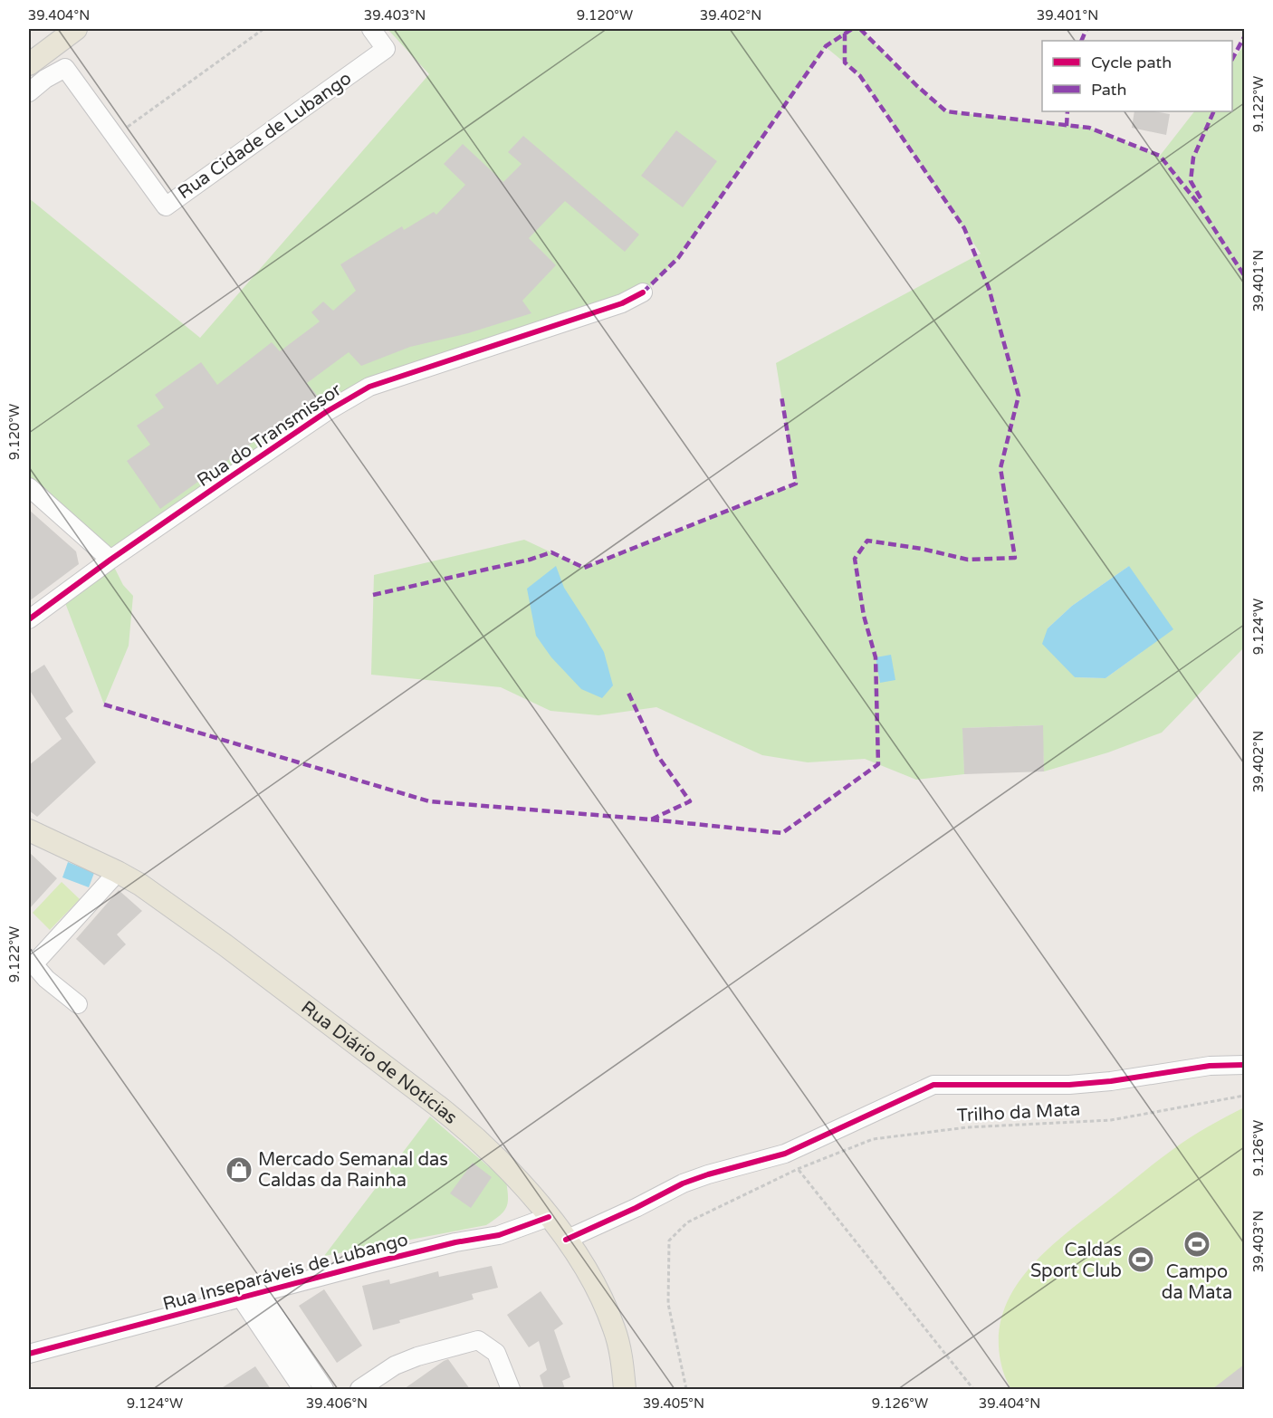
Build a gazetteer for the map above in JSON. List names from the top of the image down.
{
  "streets": {
    "main road": ["Rua Diário de Notícias"],
    "street": ["Rua Cidade de Lubango", "Rua do Transmissor", "Rua Inseparáveis de Lubango"],
    "path": ["Trilho da Mata"]
  },
  "crossings": [
    ["Rua Diário de Notícias", "Rua Inseparáveis de Lubango"]
  ],
  "places": {
    "shop": ["Mercado Semanal das Caldas da Rainha"],
    "sports": ["Campo da Mata", "Caldas Sport Club"]
  },
  "legend": ["Cycle path", "Path"],
  "coordinates": [
    "39.404°N",
    "39.403°N",
    "9.120°W",
    "39.402°N",
    "39.401°N",
    "9.122°W",
    "9.124°W",
    "9.126°W",
    "39.406°N",
    "39.405°N"
  ]
}
